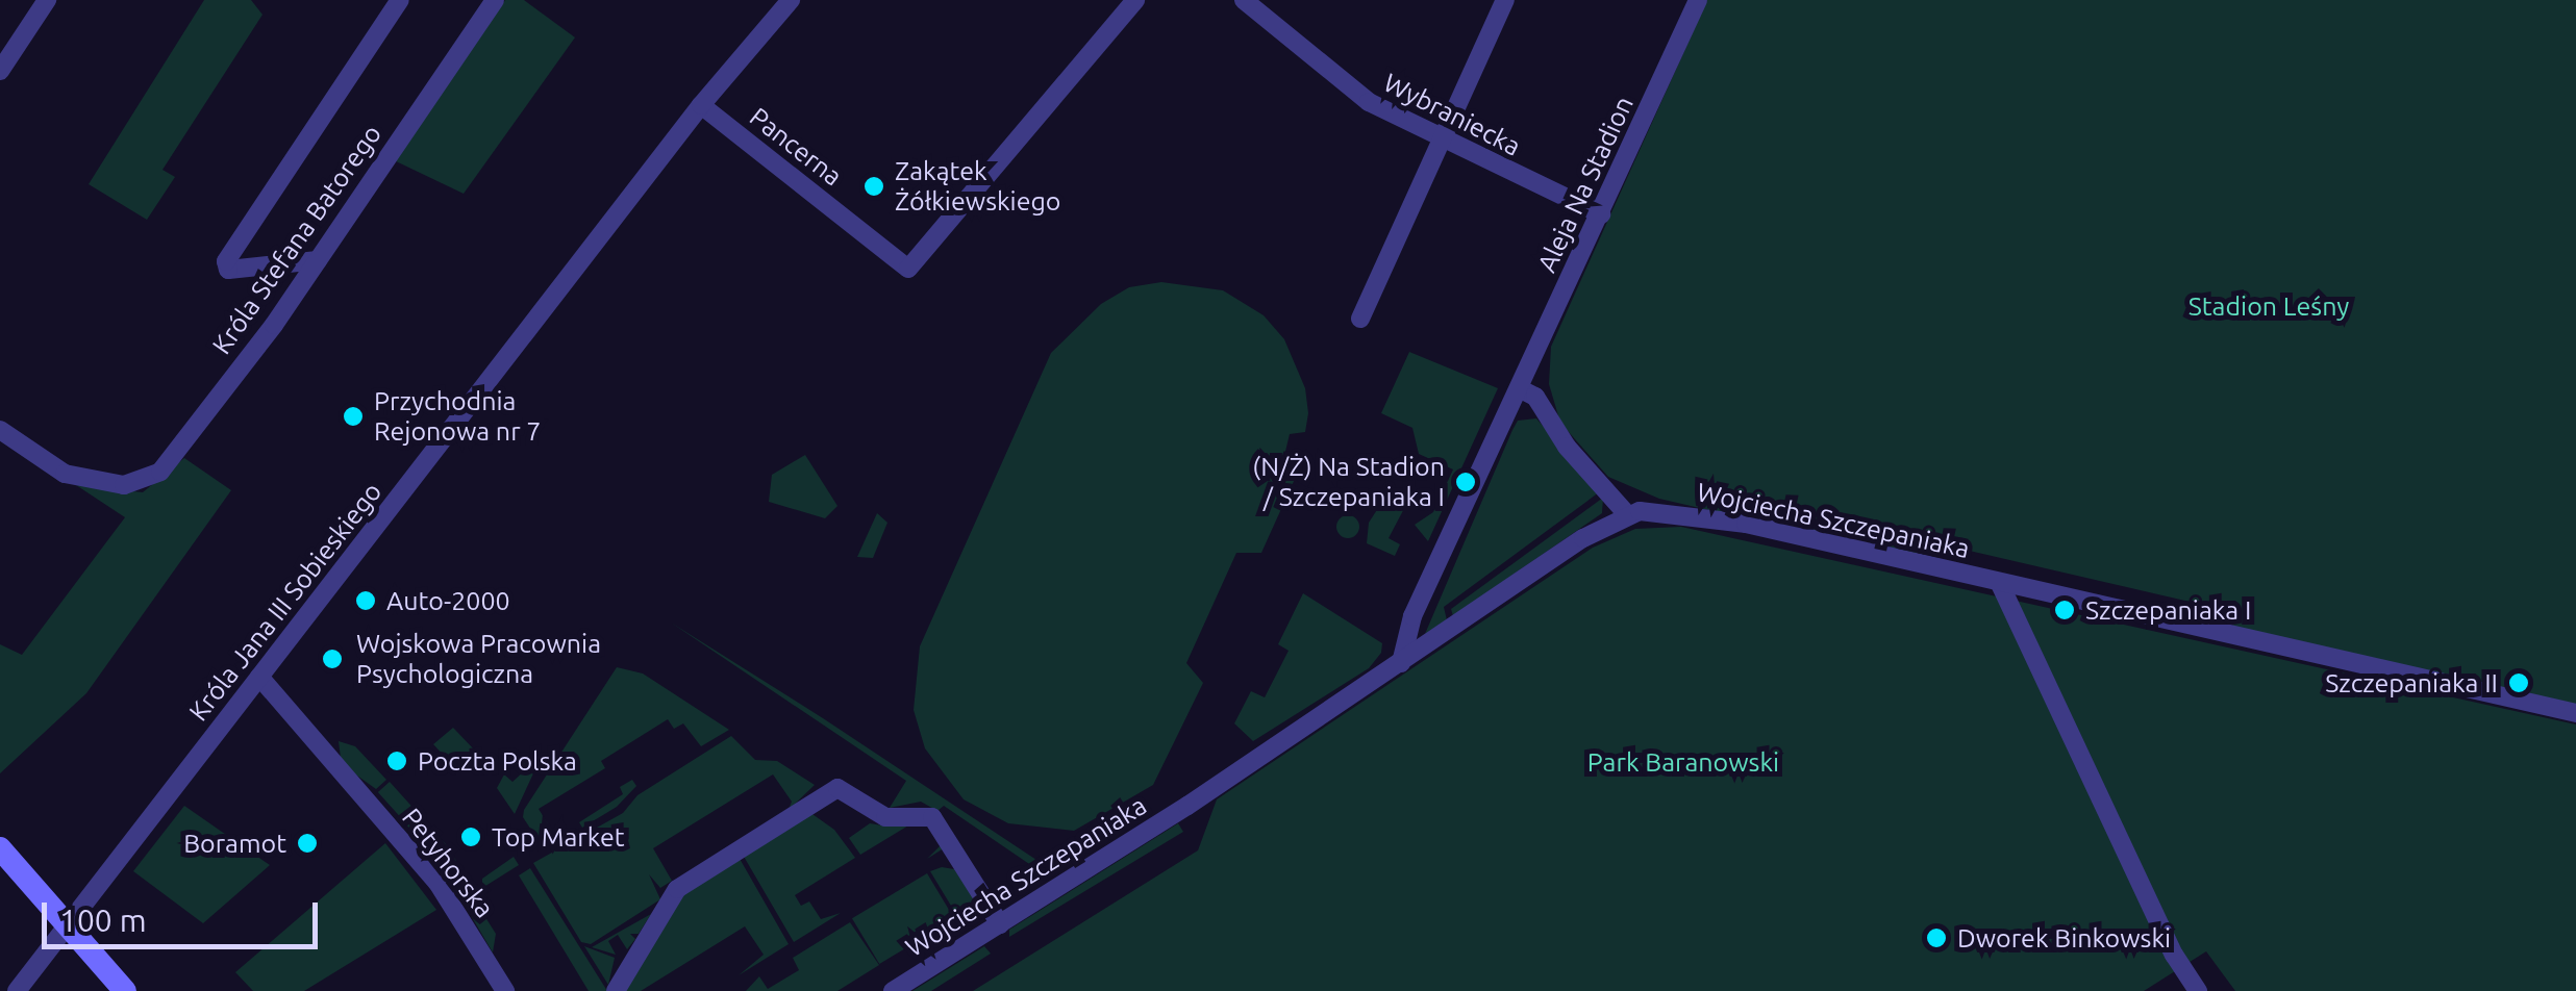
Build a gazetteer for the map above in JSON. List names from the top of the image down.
{
  "streets": {
    "street": [
      "Wybraniecka",
      "Pancerna",
      "Aleja Na Stadion",
      "Króla Stefana Batorego",
      "Wojciecha Szczepaniaka",
      "Króla Jana III Sobieskiego",
      "Petyhorska"
    ]
  },
  "crossings": [
    ["Wybraniecka", "Aleja Na Stadion"],
    ["Pancerna", "Króla Jana III Sobieskiego"],
    ["Aleja Na Stadion", "Wojciecha Szczepaniaka"],
    ["Króla Jana III Sobieskiego", "Petyhorska"]
  ],
  "parks": ["Stadion Leśny", "Park Baranowski"],
  "places": [
    "Zakątek Żółkiewskiego",
    "Przychodnia Rejonowa nr 7",
    "(N/Ż) Na Stadion / Szczepaniaka I",
    "Auto-2000",
    "Szczepaniaka I",
    "Wojskowa Pracownia Psychologiczna",
    "Szczepaniaka II",
    "Poczta Polska",
    "Top Market",
    "Boramot",
    "Dworek Binkowski"
  ],
  "scale_bar": "100 m"
}
